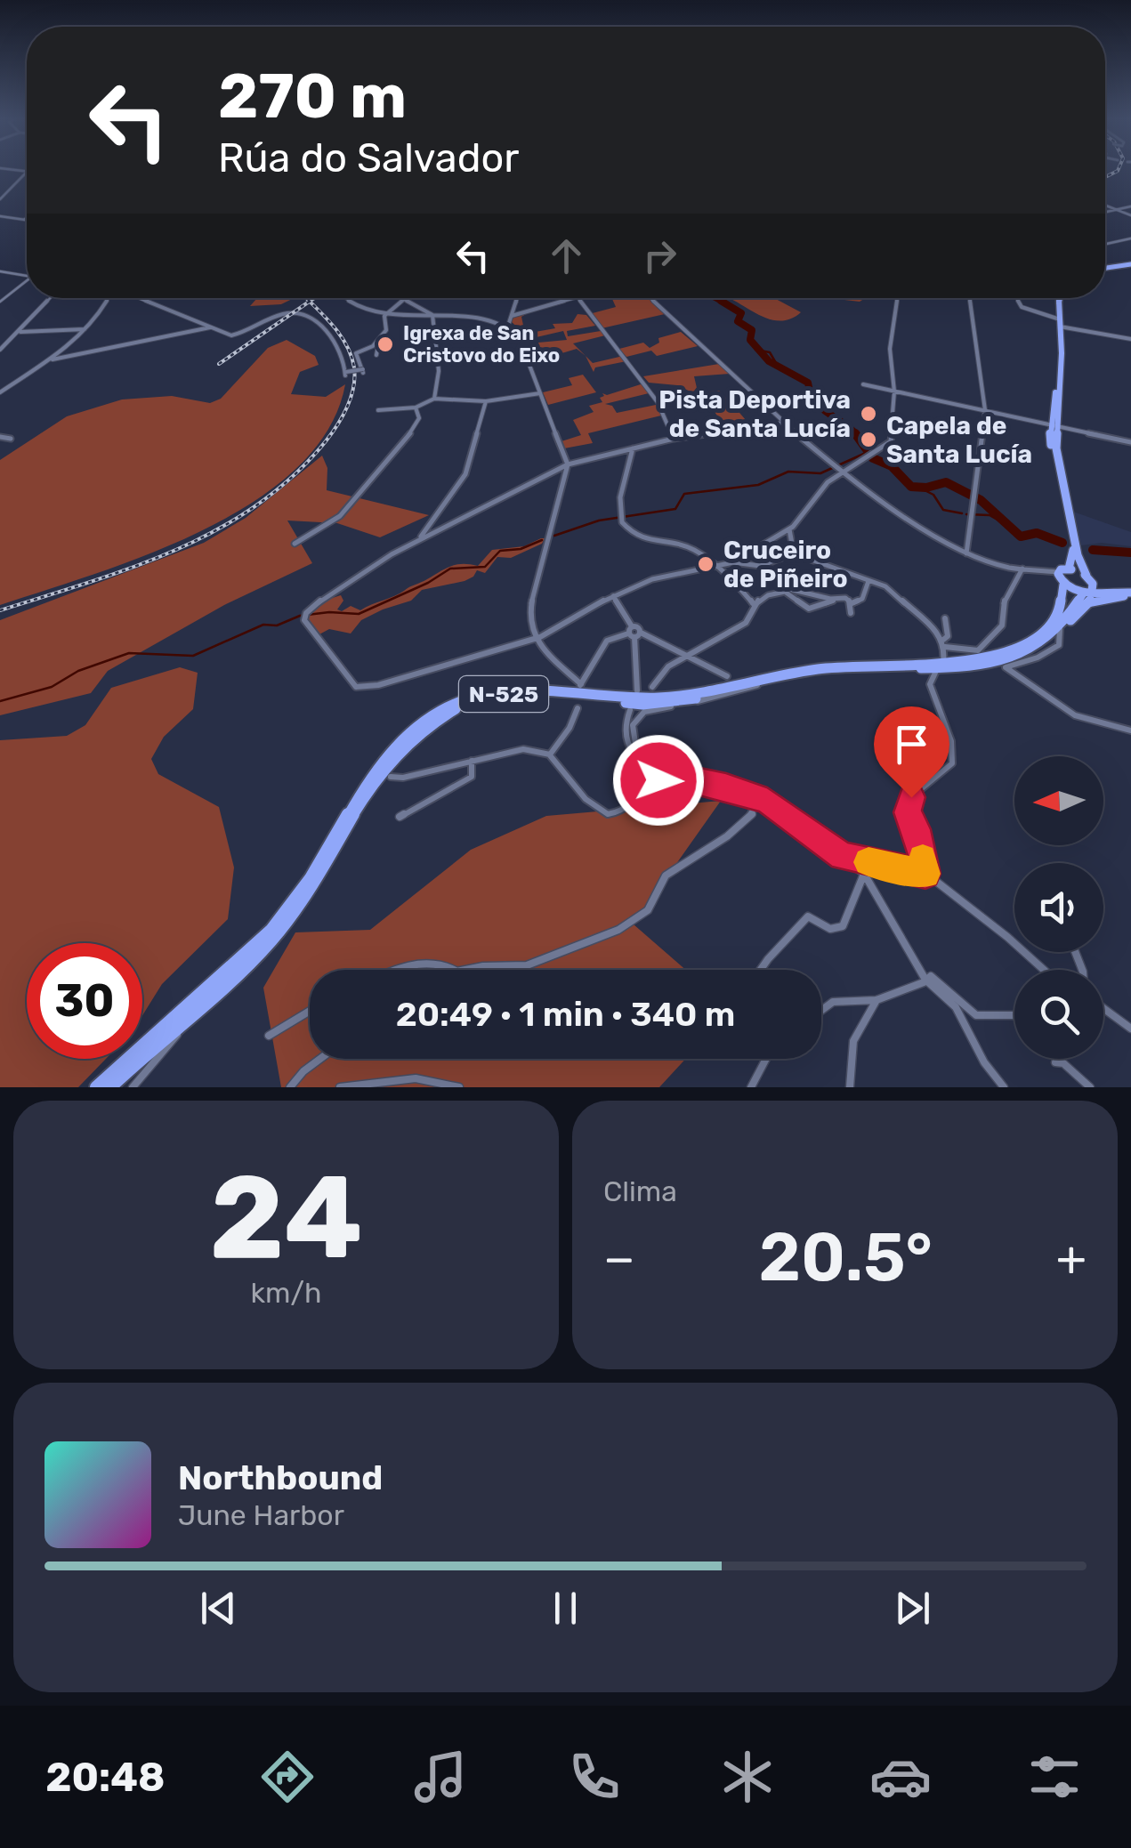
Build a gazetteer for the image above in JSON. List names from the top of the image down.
{
  "streets": {
    "highway": ["N-525"]
  },
  "places": [
    "Igrexa de San Cristovo do Eixo",
    "Pista Deportiva de Santa Lucía",
    "Capela de Santa Lucía",
    "Cruceiro de Piñeiro"
  ],
  "north": "left",
  "page": {
    "turn": ["270 m", "Rúa do Salvador"],
    "limit": "30",
    "trip": "20:49 · 1 min · 340 m",
    "tile": [
      ["24", "km/h"],
      "Clima"
    ],
    "heat": ["−", "20.5°", "+"],
    "song": ["Northbound", "June Harbor"],
    "tabs": "20:48"
  }
}
